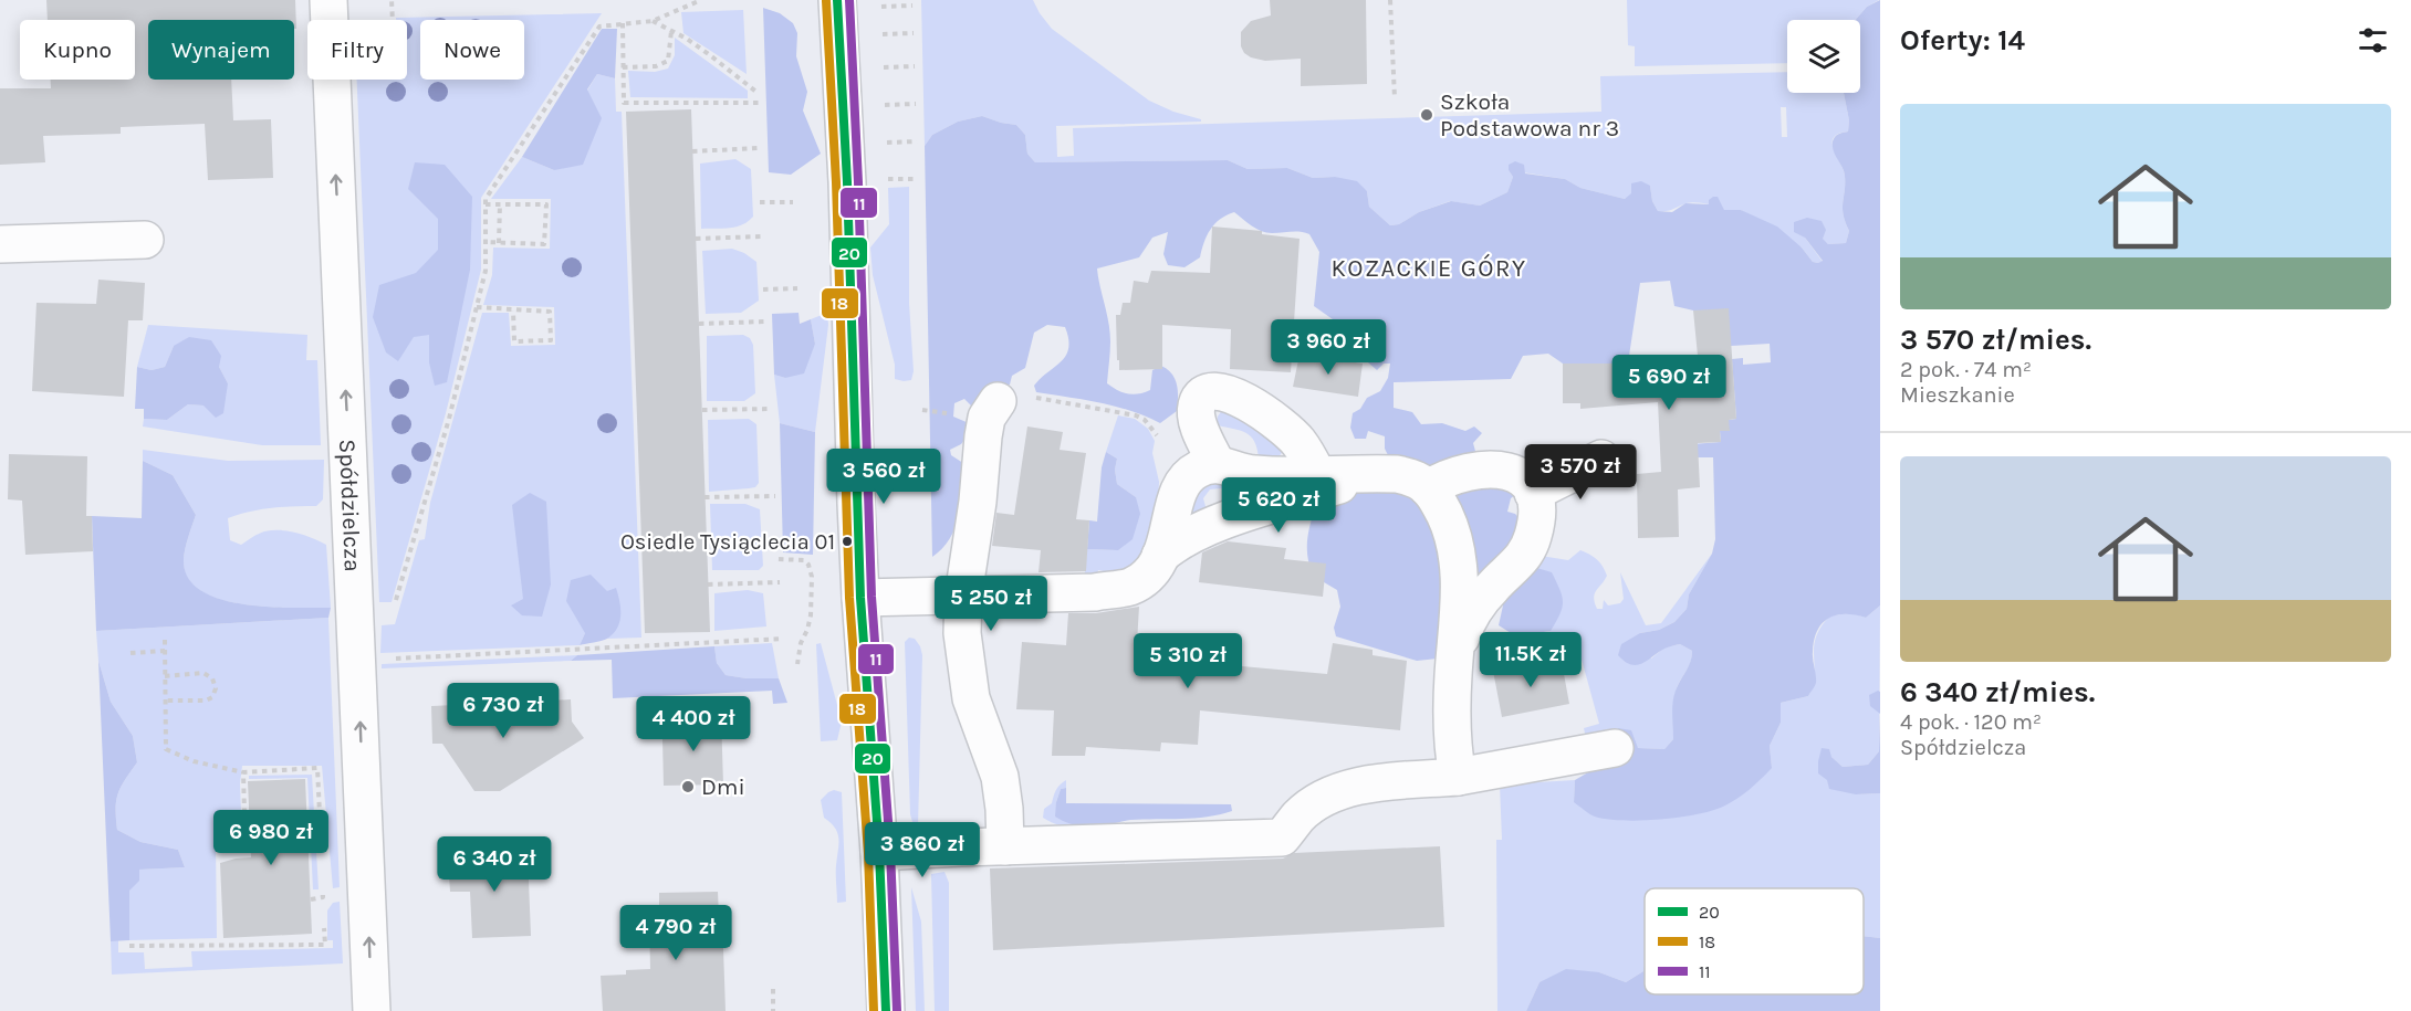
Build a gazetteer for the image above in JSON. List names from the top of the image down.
{
  "streets": {
    "street": ["Spółdzielcza"]
  },
  "one_way": ["Spółdzielcza"],
  "districts": ["KOZACKIE GÓRY"],
  "places": ["Szkoła Podstawowa nr 3", "Osiedle Tysiąclecia 01", "Dmi"],
  "lines": ["transit line 20", "transit line 11", "transit line 18"],
  "legend": ["20", "18", "11"],
  "page": {
    "heading": "Oferty: 14",
    "chip": [
      "Kupno",
      "Wynajem",
      "Filtry",
      "Nowe"
    ],
    "list": [
      {
        "name": "3 570 zł/mies.",
        "note": "2 pok. · 74 m² · Mieszkanie"
      },
      {
        "name": "6 340 zł/mies.",
        "note": "4 pok. · 120 m² · Spółdzielcza"
      }
    ],
    "price": [
      "3 960 zł",
      "5 690 zł",
      "3 570 zł",
      "3 560 zł",
      "5 620 zł",
      "5 250 zł",
      "11.5K zł",
      "5 310 zł",
      "6 730 zł",
      "4 400 zł",
      "6 980 zł",
      "3 860 zł",
      "6 340 zł",
      "4 790 zł"
    ]
  }
}
